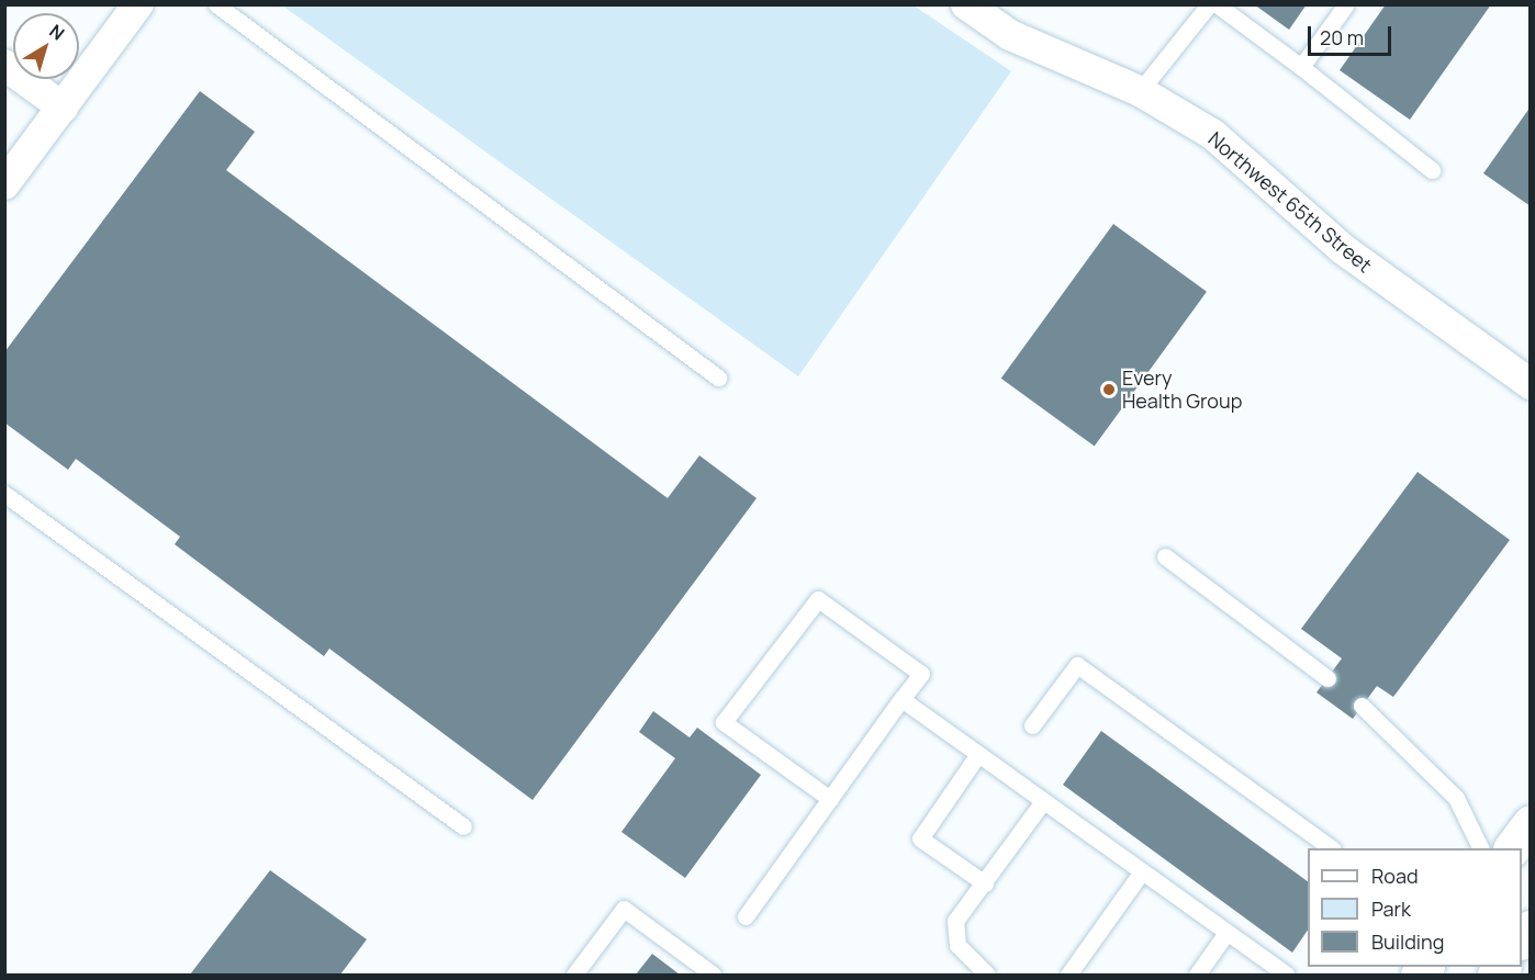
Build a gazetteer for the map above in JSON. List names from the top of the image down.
{
  "streets": {
    "street": ["Northwest 65th Street"]
  },
  "places": ["Every Health Group"],
  "legend": ["Road", "Park", "Building"],
  "scale_bar": "20 m",
  "north": "top right"
}
